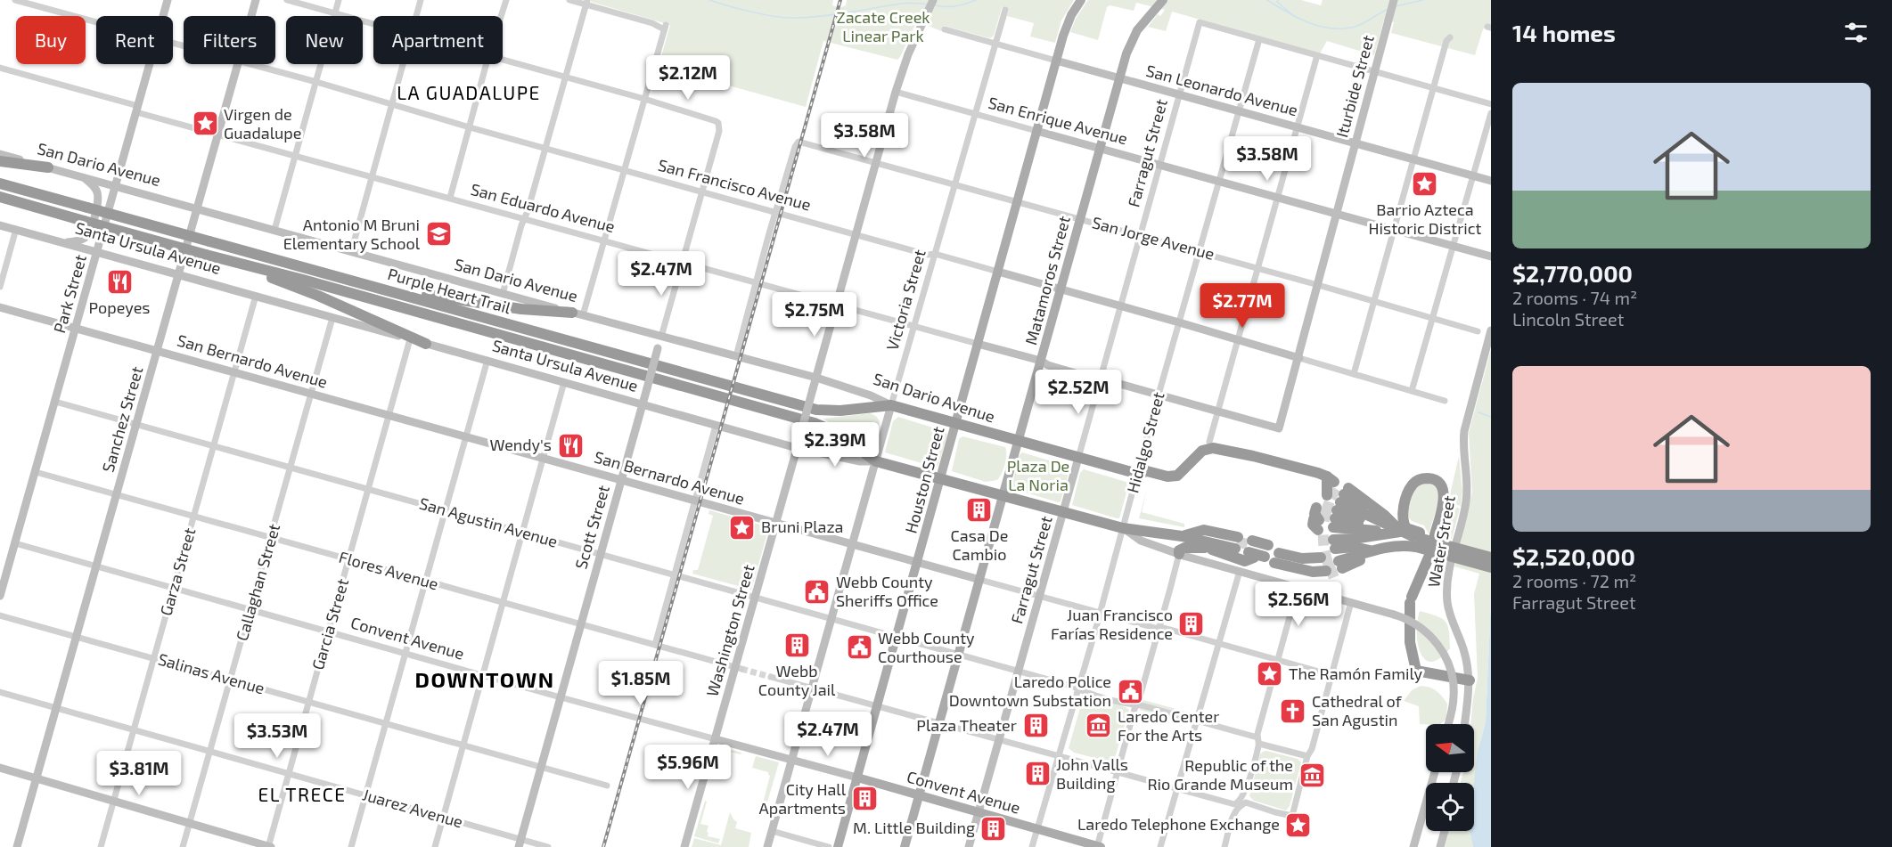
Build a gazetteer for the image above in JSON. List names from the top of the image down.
{
  "streets": {
    "highway": ["San Dario Avenue", "Santa Ursula Avenue", "Purple Heart Trail"],
    "main road": [
      "Iturbide Street",
      "San Leonardo Avenue",
      "San Enrique Avenue",
      "Farragut Street",
      "San Francisco Avenue",
      "San Eduardo Avenue",
      "Matamoros Street",
      "Park Street",
      "Victoria Street",
      "San Bernardo Avenue",
      "Sanchez Street",
      "Houston Street",
      "Scott Street",
      "Water Street",
      "Washington Street",
      "Convent Avenue"
    ],
    "street": [
      "San Jorge Avenue",
      "Hidalgo Street",
      "San Agustin Avenue",
      "Flores Avenue",
      "Garza Street",
      "Callaghan Street",
      "Garcia Street",
      "Salinas Avenue",
      "Juarez Avenue"
    ]
  },
  "crossings": [
    ["Iturbide Street", "San Leonardo Avenue"],
    ["Iturbide Street", "San Enrique Avenue"],
    ["Iturbide Street", "San Francisco Avenue"],
    ["Iturbide Street", "San Eduardo Avenue"],
    ["Iturbide Street", "San Jorge Avenue"],
    ["San Leonardo Avenue", "Farragut Street"],
    ["San Leonardo Avenue", "Matamoros Street"],
    ["San Leonardo Avenue", "Victoria Street"],
    ["San Leonardo Avenue", "Hidalgo Street"],
    ["San Leonardo Avenue", "Houston Street"],
    ["San Enrique Avenue", "Farragut Street"],
    ["San Enrique Avenue", "Matamoros Street"],
    ["San Enrique Avenue", "Victoria Street"],
    ["San Enrique Avenue", "Hidalgo Street"],
    ["San Enrique Avenue", "Houston Street"],
    ["San Enrique Avenue", "Washington Street"],
    ["Farragut Street", "San Dario Avenue"],
    ["Farragut Street", "San Francisco Avenue"],
    ["Farragut Street", "San Eduardo Avenue"],
    ["Farragut Street", "San Jorge Avenue"],
    ["Farragut Street", "Santa Ursula Avenue"],
    ["Farragut Street", "San Bernardo Avenue"],
    ["Farragut Street", "Hidalgo Street"],
    ["Farragut Street", "San Agustin Avenue"],
    ["Farragut Street", "Convent Avenue"],
    ["San Dario Avenue", "Matamoros Street"],
    ["San Dario Avenue", "Purple Heart Trail"],
    ["San Dario Avenue", "Park Street"],
    ["San Dario Avenue", "Victoria Street"],
    ["San Dario Avenue", "Sanchez Street"],
    ["San Dario Avenue", "Hidalgo Street"],
    ["San Dario Avenue", "Houston Street"],
    ["San Dario Avenue", "Scott Street"],
    ["San Dario Avenue", "Washington Street"],
    ["San Francisco Avenue", "San Jorge Avenue"],
    ["San Francisco Avenue", "Matamoros Street"],
    ["San Francisco Avenue", "Victoria Street"],
    ["San Francisco Avenue", "Hidalgo Street"],
    ["San Francisco Avenue", "Houston Street"],
    ["San Francisco Avenue", "Scott Street"],
    ["San Francisco Avenue", "Washington Street"],
    ["San Eduardo Avenue", "Matamoros Street"],
    ["San Eduardo Avenue", "Park Street"],
    ["San Eduardo Avenue", "Victoria Street"],
    ["San Eduardo Avenue", "Sanchez Street"],
    ["San Eduardo Avenue", "Hidalgo Street"],
    ["San Eduardo Avenue", "Houston Street"],
    ["San Eduardo Avenue", "Scott Street"],
    ["San Eduardo Avenue", "Washington Street"],
    ["San Jorge Avenue", "Matamoros Street"],
    ["San Jorge Avenue", "Victoria Street"],
    ["San Jorge Avenue", "Hidalgo Street"],
    ["San Jorge Avenue", "Houston Street"],
    ["San Jorge Avenue", "Washington Street"],
    ["Santa Ursula Avenue", "Matamoros Street"],
    ["Santa Ursula Avenue", "Purple Heart Trail"],
    ["Santa Ursula Avenue", "Park Street"],
    ["Santa Ursula Avenue", "Victoria Street"],
    ["Santa Ursula Avenue", "Sanchez Street"],
    ["Santa Ursula Avenue", "Hidalgo Street"],
    ["Santa Ursula Avenue", "Houston Street"],
    ["Santa Ursula Avenue", "Scott Street"],
    ["Santa Ursula Avenue", "Garza Street"],
    ["Santa Ursula Avenue", "Callaghan Street"],
    ["Santa Ursula Avenue", "Garcia Street"],
    ["Santa Ursula Avenue", "Washington Street"],
    ["Matamoros Street", "San Bernardo Avenue"],
    ["Matamoros Street", "San Agustin Avenue"],
    ["Matamoros Street", "Convent Avenue"],
    ["Purple Heart Trail", "Victoria Street"],
    ["Park Street", "San Bernardo Avenue"],
    ["Park Street", "San Agustin Avenue"],
    ["Park Street", "Flores Avenue"],
    ["Park Street", "Convent Avenue"],
    ["Victoria Street", "San Bernardo Avenue"],
    ["Victoria Street", "San Agustin Avenue"],
    ["Victoria Street", "Convent Avenue"],
    ["San Bernardo Avenue", "Sanchez Street"],
    ["San Bernardo Avenue", "Hidalgo Street"],
    ["San Bernardo Avenue", "Houston Street"],
    ["San Bernardo Avenue", "Scott Street"],
    ["San Bernardo Avenue", "Garza Street"],
    ["San Bernardo Avenue", "Callaghan Street"],
    ["San Bernardo Avenue", "Garcia Street"],
    ["San Bernardo Avenue", "Washington Street"],
    ["Sanchez Street", "San Agustin Avenue"],
    ["Sanchez Street", "Flores Avenue"],
    ["Sanchez Street", "Convent Avenue"],
    ["Sanchez Street", "Salinas Avenue"],
    ["Sanchez Street", "Juarez Avenue"],
    ["Hidalgo Street", "San Agustin Avenue"],
    ["Hidalgo Street", "Convent Avenue"],
    ["Houston Street", "San Agustin Avenue"],
    ["Houston Street", "Convent Avenue"],
    ["San Agustin Avenue", "Scott Street"],
    ["San Agustin Avenue", "Garza Street"],
    ["San Agustin Avenue", "Callaghan Street"],
    ["San Agustin Avenue", "Garcia Street"],
    ["San Agustin Avenue", "Washington Street"],
    ["Scott Street", "Flores Avenue"],
    ["Scott Street", "Convent Avenue"],
    ["Scott Street", "Salinas Avenue"],
    ["Scott Street", "Juarez Avenue"],
    ["Flores Avenue", "Garza Street"],
    ["Flores Avenue", "Callaghan Street"],
    ["Flores Avenue", "Garcia Street"],
    ["Flores Avenue", "Washington Street"],
    ["Garza Street", "Convent Avenue"],
    ["Garza Street", "Salinas Avenue"],
    ["Garza Street", "Juarez Avenue"],
    ["Callaghan Street", "Convent Avenue"],
    ["Callaghan Street", "Salinas Avenue"],
    ["Callaghan Street", "Juarez Avenue"],
    ["Garcia Street", "Convent Avenue"],
    ["Garcia Street", "Salinas Avenue"],
    ["Garcia Street", "Juarez Avenue"],
    ["Washington Street", "Convent Avenue"]
  ],
  "districts": ["LA GUADALUPE", "DOWNTOWN", "EL TRECE"],
  "parks": ["Zacate Creek Linear Park", "Plaza De La Noria"],
  "places": {
    "place": [
      "Virgen de Guadalupe",
      "Barrio Azteca Historic District",
      "Bruni Plaza",
      "The Ramón Family",
      "Laredo Telephone Exchange"
    ],
    "school or university": ["Antonio M Bruni Elementary School"],
    "restaurant": ["Popeyes", "Wendy's"],
    "building": [
      "Casa De Cambio",
      "Juan Francisco Farías Residence",
      "Webb County Jail",
      "Plaza Theater",
      "John Valls Building",
      "City Hall Apartments",
      "M. Little Building"
    ],
    "public building": ["Webb County Sheriffs Office", "Webb County Courthouse", "Laredo Police Downtown Substation"],
    "church": ["Cathedral of San Agustin"],
    "museum": ["Laredo Center For the Arts", "Republic of the Rio Grande Museum"]
  },
  "north": "left",
  "page": {
    "heading": "14 homes",
    "chip": [
      "Buy",
      "Rent",
      "Filters",
      "New",
      "Apartment"
    ],
    "price": [
      "$2.12M",
      "$3.58M",
      "$3.58M",
      "$2.47M",
      "$2.77M",
      "$2.75M",
      "$2.52M",
      "$2.39M",
      "$2.56M",
      "$1.85M",
      "$2.47M",
      "$3.53M",
      "$5.96M",
      "$3.81M"
    ],
    "list": [
      {
        "name": "$2,770,000",
        "note": "2 rooms · 74 m² · Lincoln Street"
      },
      {
        "name": "$2,520,000",
        "note": "2 rooms · 72 m² · Farragut Street"
      }
    ]
  }
}
